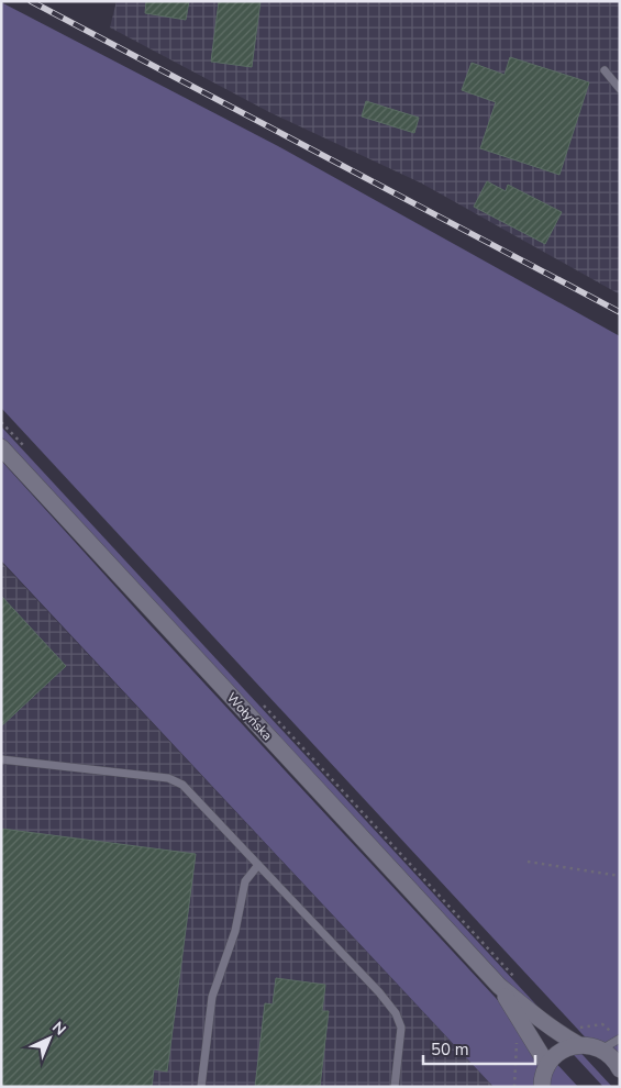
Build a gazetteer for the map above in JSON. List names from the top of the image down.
{
  "streets": {
    "main road": ["Wołyńska"]
  },
  "scale_bar": "50 m",
  "north": "top right"
}
